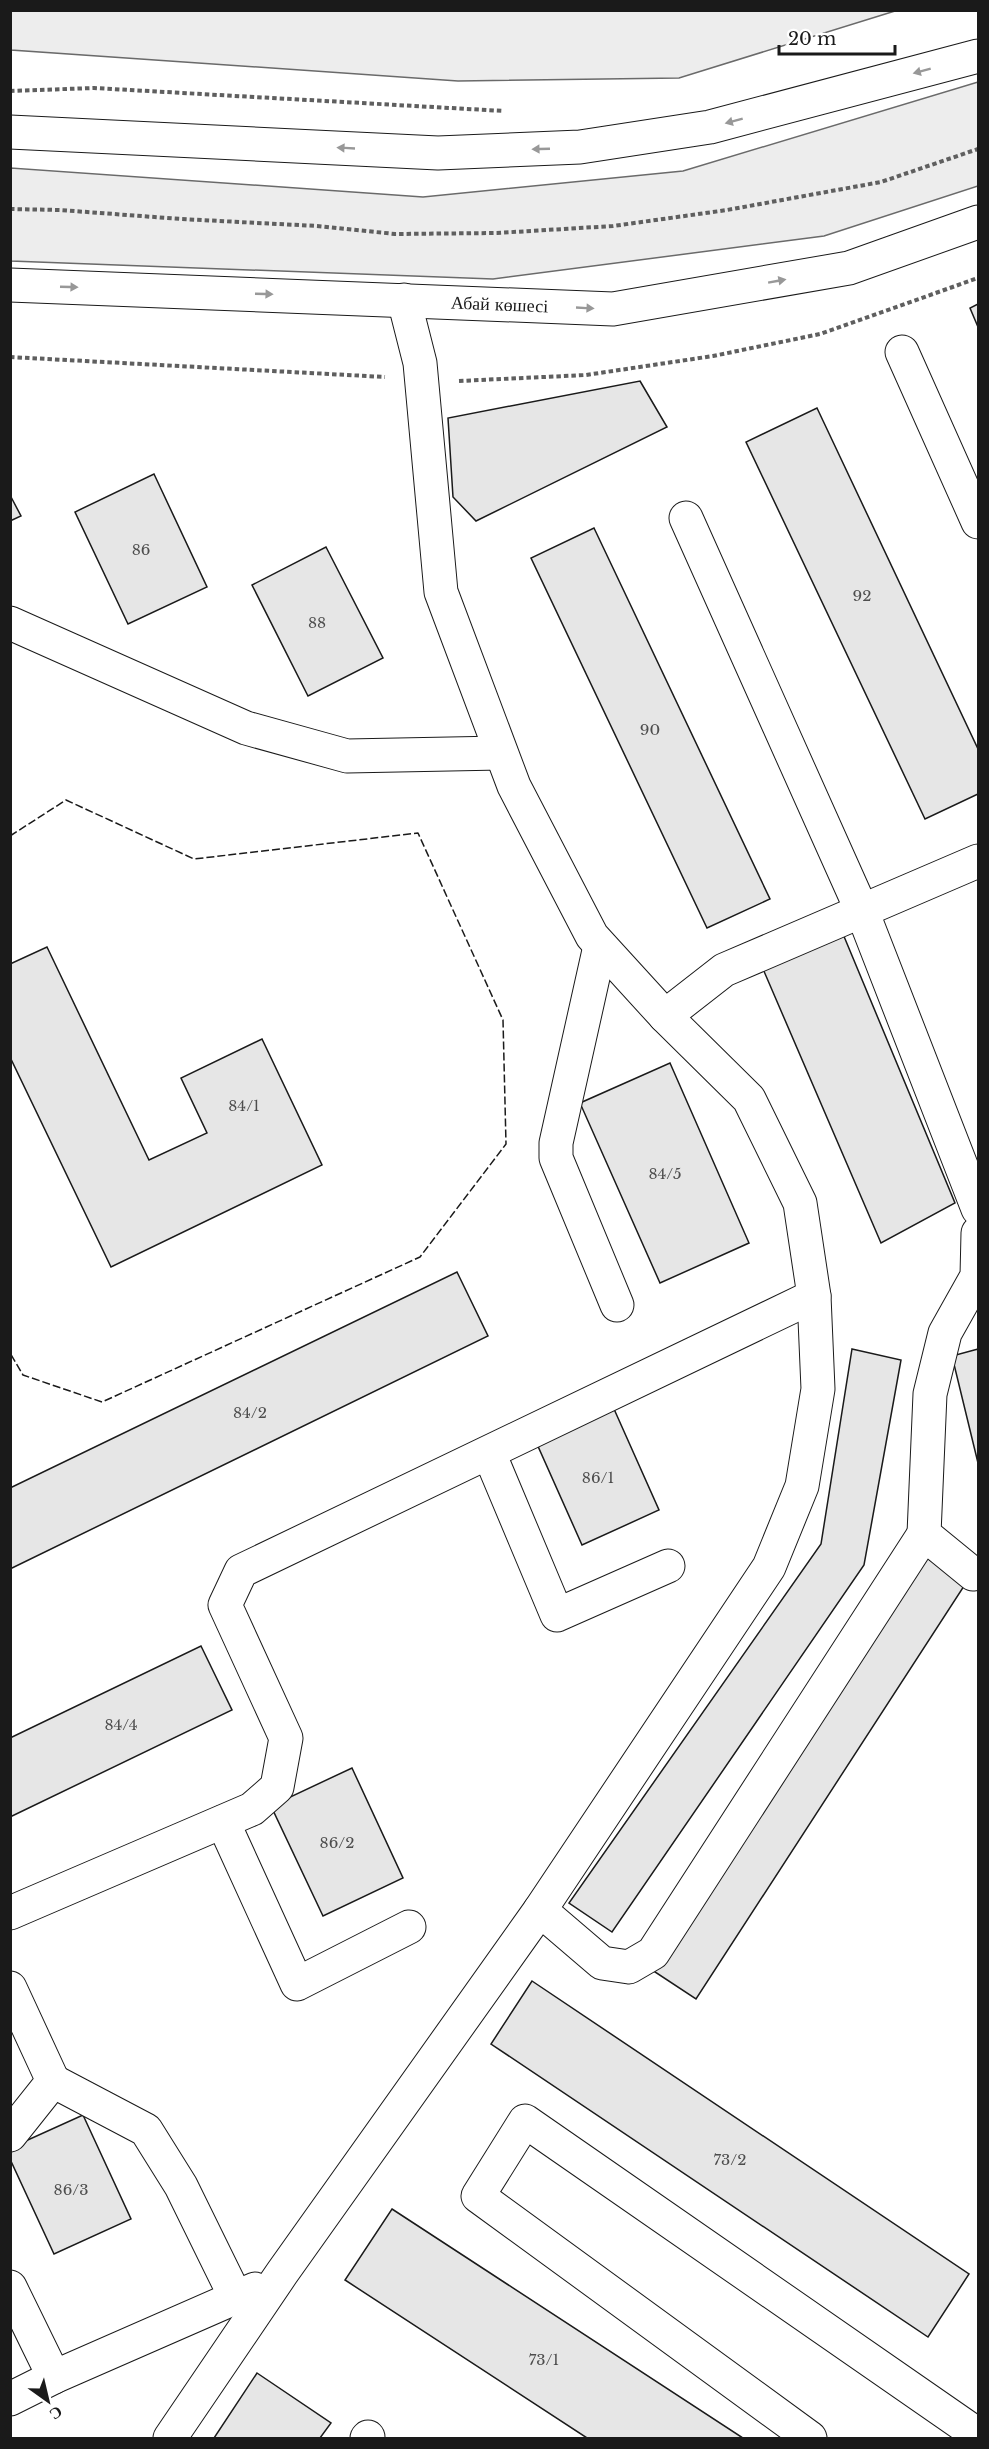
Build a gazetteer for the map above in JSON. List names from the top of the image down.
{
  "streets": {
    "street": ["Абай көшесі"]
  },
  "house_numbers": [
    "86",
    "92",
    "88",
    "90",
    "84/1",
    "84/5",
    "84/2",
    "86/1",
    "84/4",
    "86/2",
    "73/2",
    "86/3",
    "73/1"
  ],
  "scale_bar": "20 m",
  "north": "bottom right"
}
